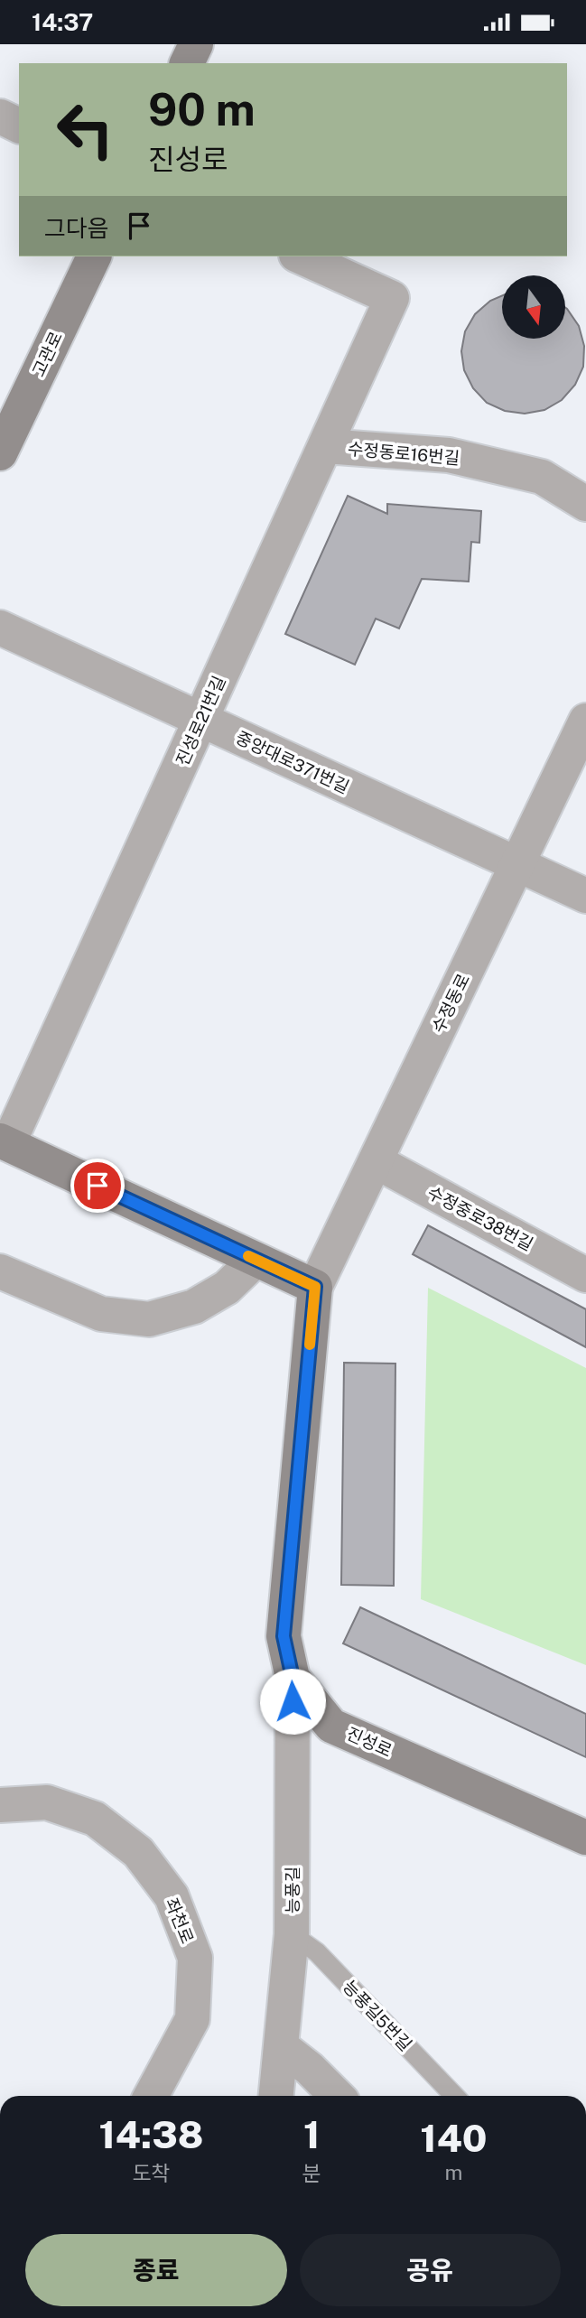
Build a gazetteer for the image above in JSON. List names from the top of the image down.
{
  "streets": {
    "main road": ["고관로", "진성로"],
    "street": [
      "수정동로16번길",
      "진성로21번길",
      "중앙대로371번길",
      "수정동로",
      "수정중로38번길",
      "능풍길",
      "좌천로"
    ],
    "lane": ["능풍길5번길"]
  },
  "crossings": [
    ["수정동로16번길", "진성로21번길"],
    ["진성로21번길", "중앙대로371번길"],
    ["중앙대로371번길", "수정동로"],
    ["수정동로", "수정중로38번길"],
    ["수정동로", "진성로"],
    ["진성로", "능풍길"],
    ["능풍길", "능풍길5번길"]
  ],
  "north": "bottom",
  "page": {
    "status": "14:37",
    "turn": ["90 m", "진성로"],
    "then": "그다음",
    "eta": [
      "14:38",
      "도착",
      "1",
      "분",
      "140",
      "m"
    ],
    "buttons": ["종료", "공유"]
  }
}
